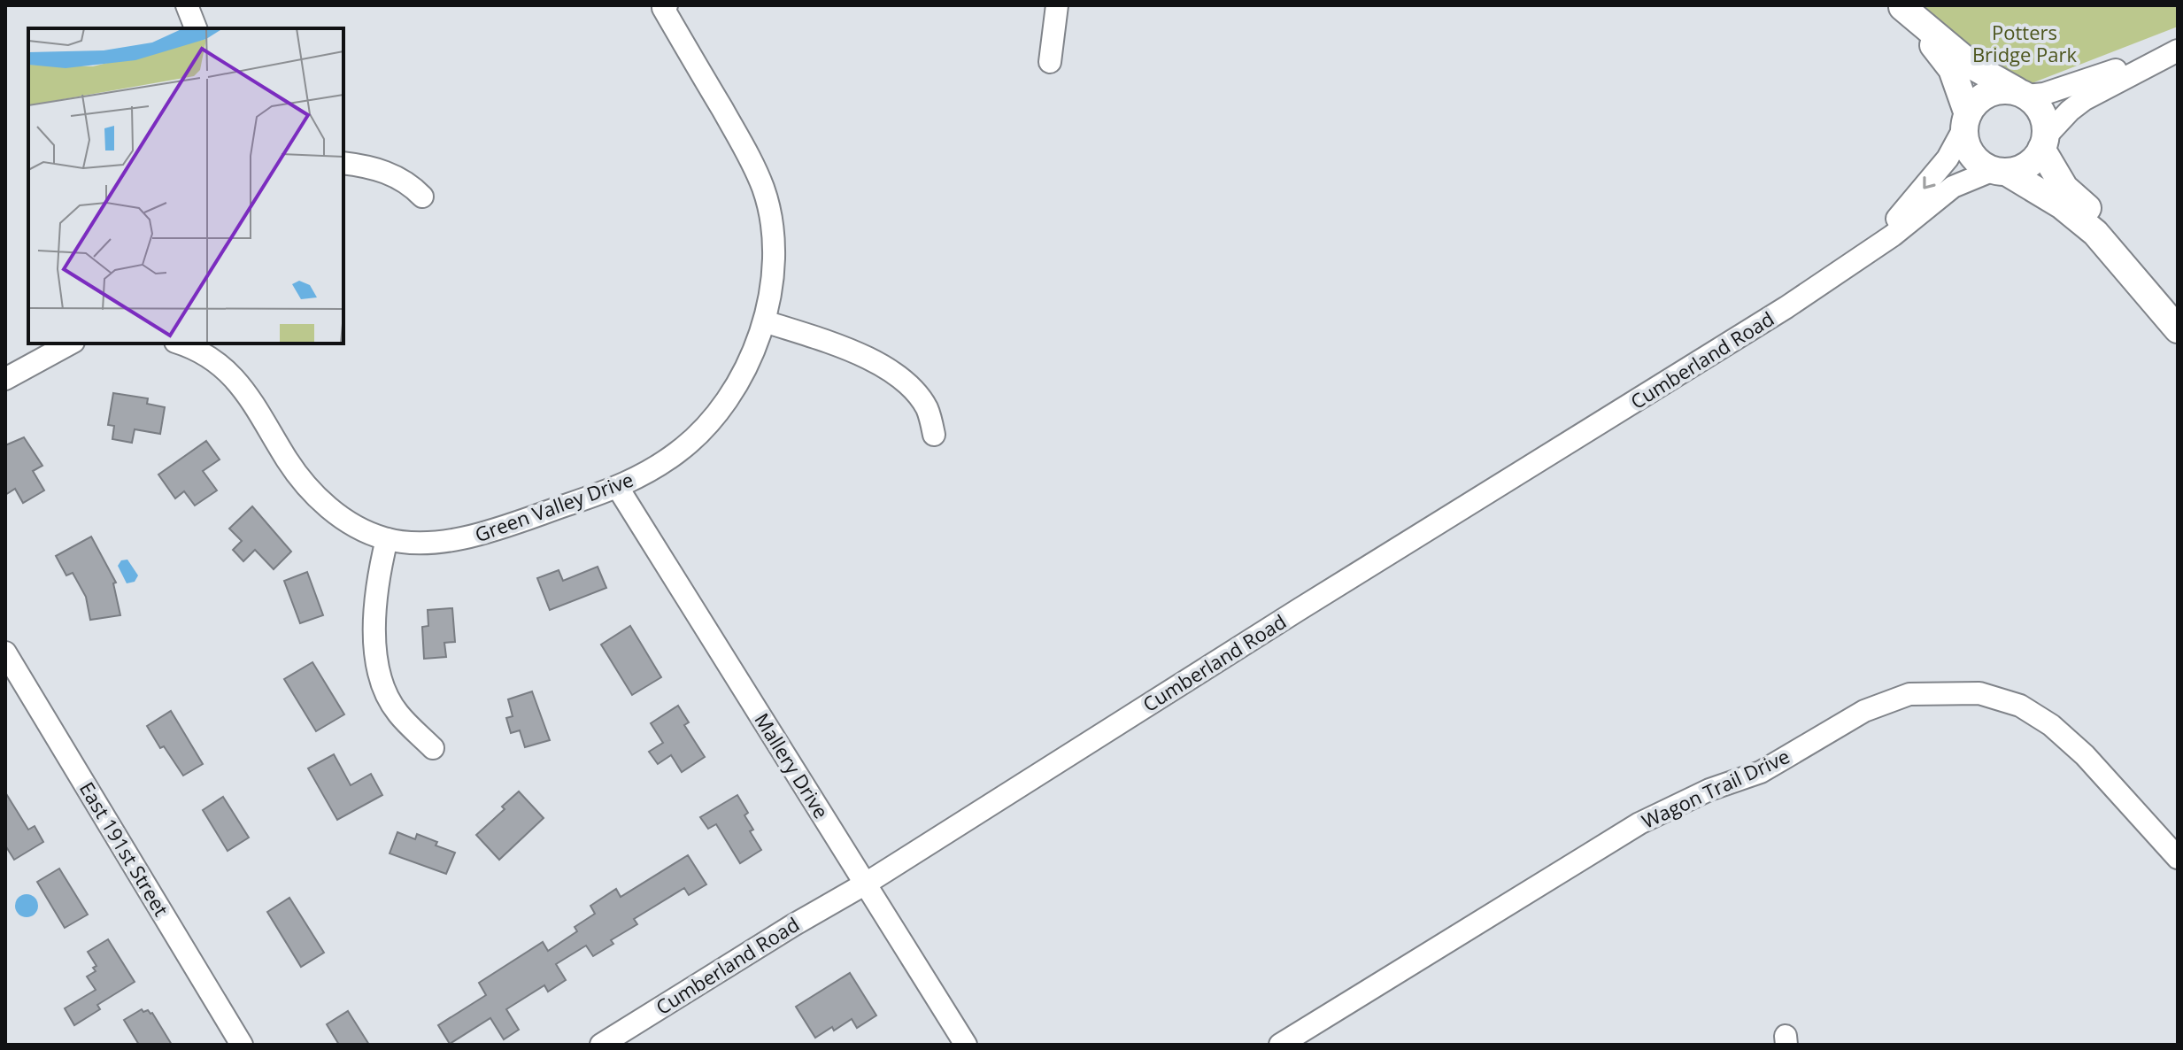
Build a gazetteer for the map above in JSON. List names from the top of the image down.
{
  "streets": {
    "street": [
      "Cumberland Road",
      "Green Valley Drive",
      "Mallery Drive",
      "Wagon Trail Drive",
      "East 191st Street"
    ]
  },
  "crossings": [
    ["Cumberland Road", "Mallery Drive"],
    ["Green Valley Drive", "Mallery Drive"]
  ],
  "parks": ["Potters Bridge Park"]
}
